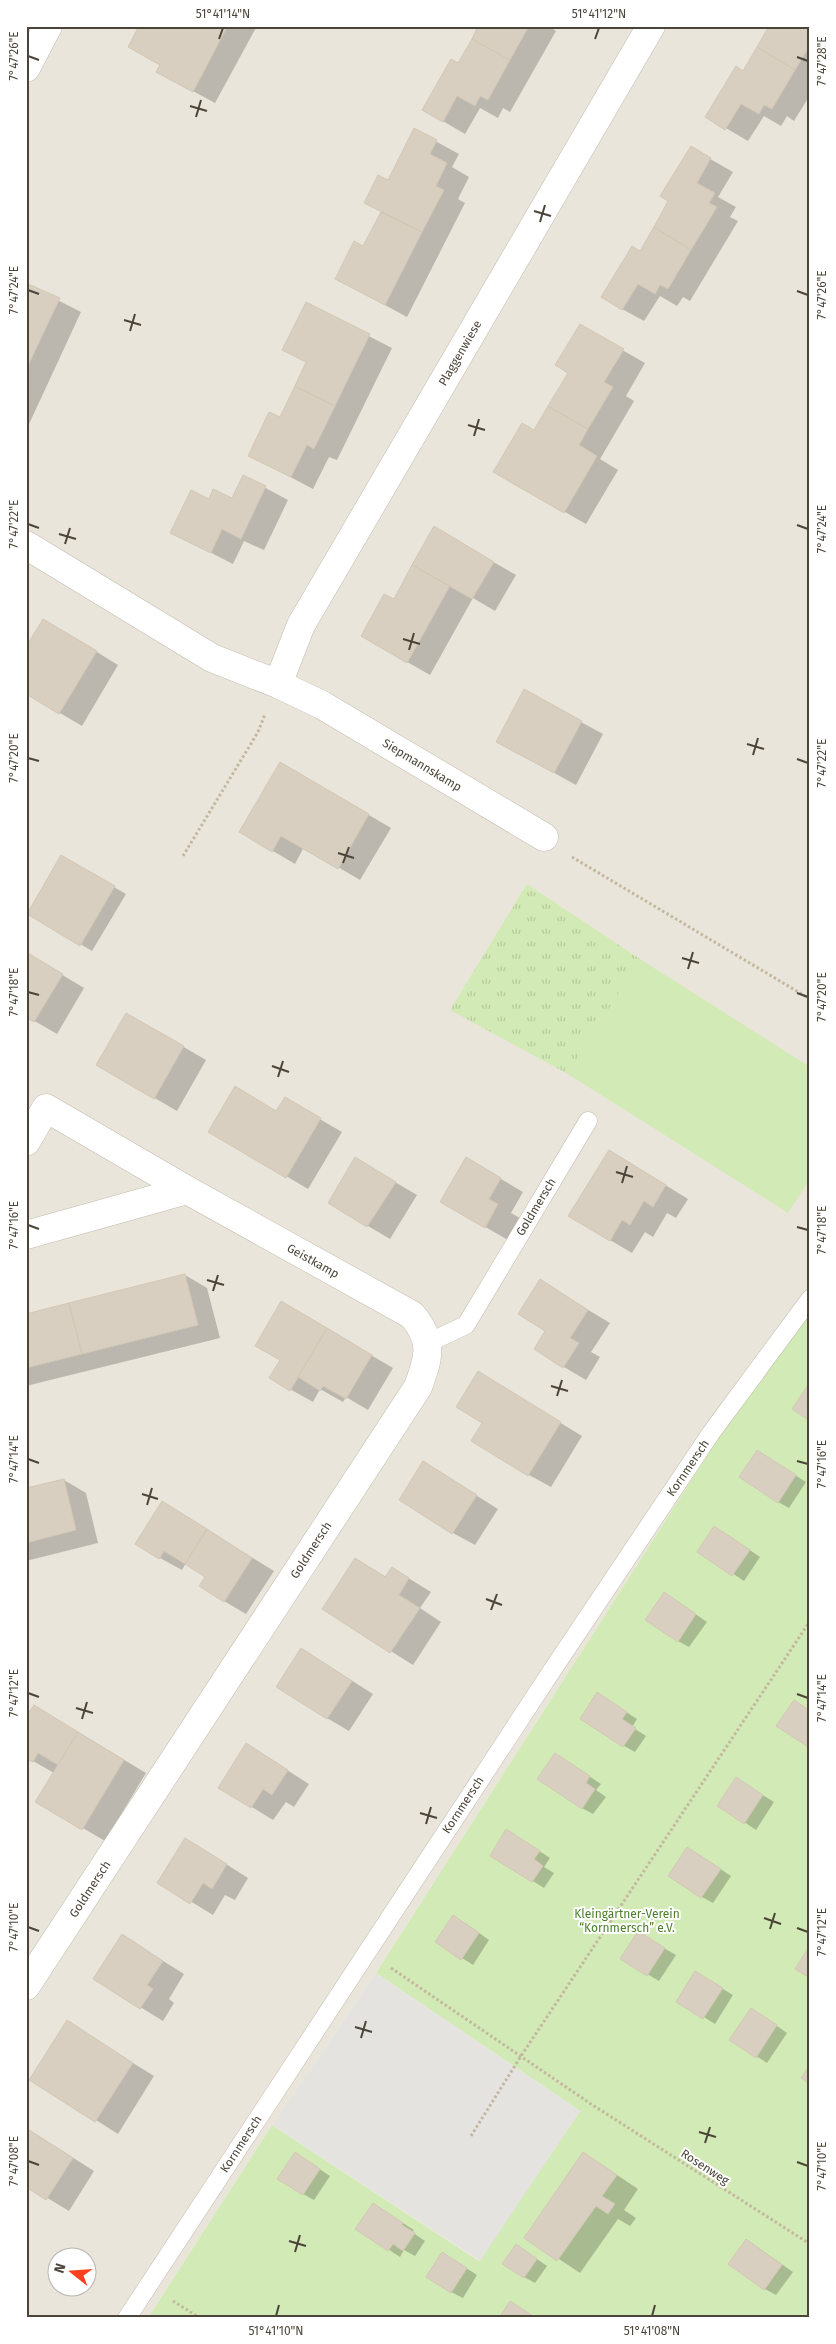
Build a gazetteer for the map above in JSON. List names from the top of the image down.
{
  "streets": {
    "street": [
      "Plaggenwiese",
      "Siepmannskamp",
      "Goldmersch",
      "Geistkamp"
    ],
    "lane": ["Kornmersch"],
    "path": ["Rosenweg"]
  },
  "crossings": [
    ["Plaggenwiese", "Siepmannskamp"],
    ["Goldmersch", "Geistkamp"],
    ["Kornmersch", "Rosenweg"]
  ],
  "parks": ["Kleingärtner-Verein “Kornmersch” e.V."],
  "north": "left",
  "coordinates": [
    "51°41'14\"N",
    "51°41'12\"N",
    "7°47'26\"E",
    "7°47'28\"E",
    "7°47'24\"E",
    "7°47'22\"E",
    "7°47'20\"E",
    "7°47'18\"E",
    "7°47'16\"E",
    "7°47'14\"E",
    "7°47'12\"E",
    "7°47'10\"E",
    "7°47'08\"E",
    "51°41'10\"N",
    "51°41'08\"N"
  ]
}
